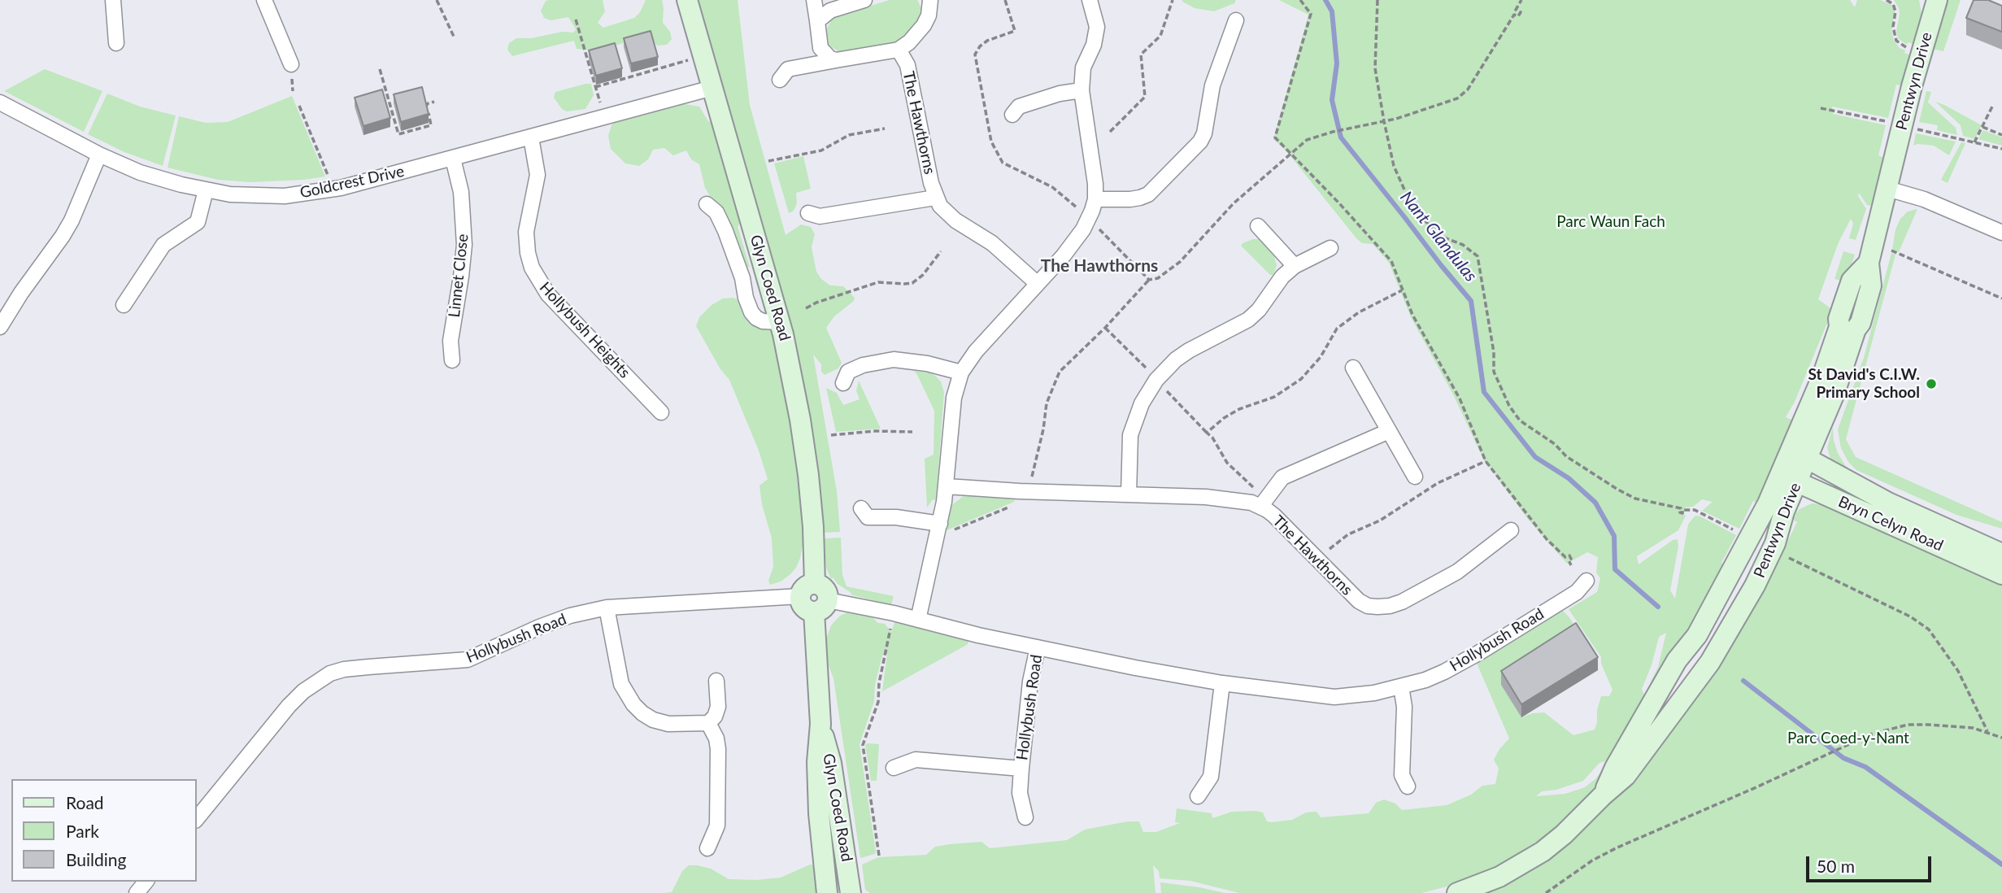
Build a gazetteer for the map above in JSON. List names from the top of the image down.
{
  "streets": {
    "street": [
      "Pentwyn Drive",
      "The Hawthorns",
      "Goldcrest Drive",
      "Linnet Close",
      "Glyn Coed Road",
      "Hollybush Heights",
      "Bryn Celyn Road",
      "Hollybush Road"
    ]
  },
  "crossings": [
    ["Pentwyn Drive", "Bryn Celyn Road"],
    ["Goldcrest Drive", "Linnet Close"],
    ["Goldcrest Drive", "Glyn Coed Road"],
    ["Goldcrest Drive", "Hollybush Heights"],
    ["Glyn Coed Road", "Hollybush Road"]
  ],
  "districts": ["The Hawthorns"],
  "water": ["Nant Glandulas"],
  "parks": ["Parc Waun Fach", "Parc Coed-y-Nant"],
  "places": ["St David's C.I.W. Primary School"],
  "legend": ["Road", "Park", "Building"],
  "scale_bar": "50 m"
}
